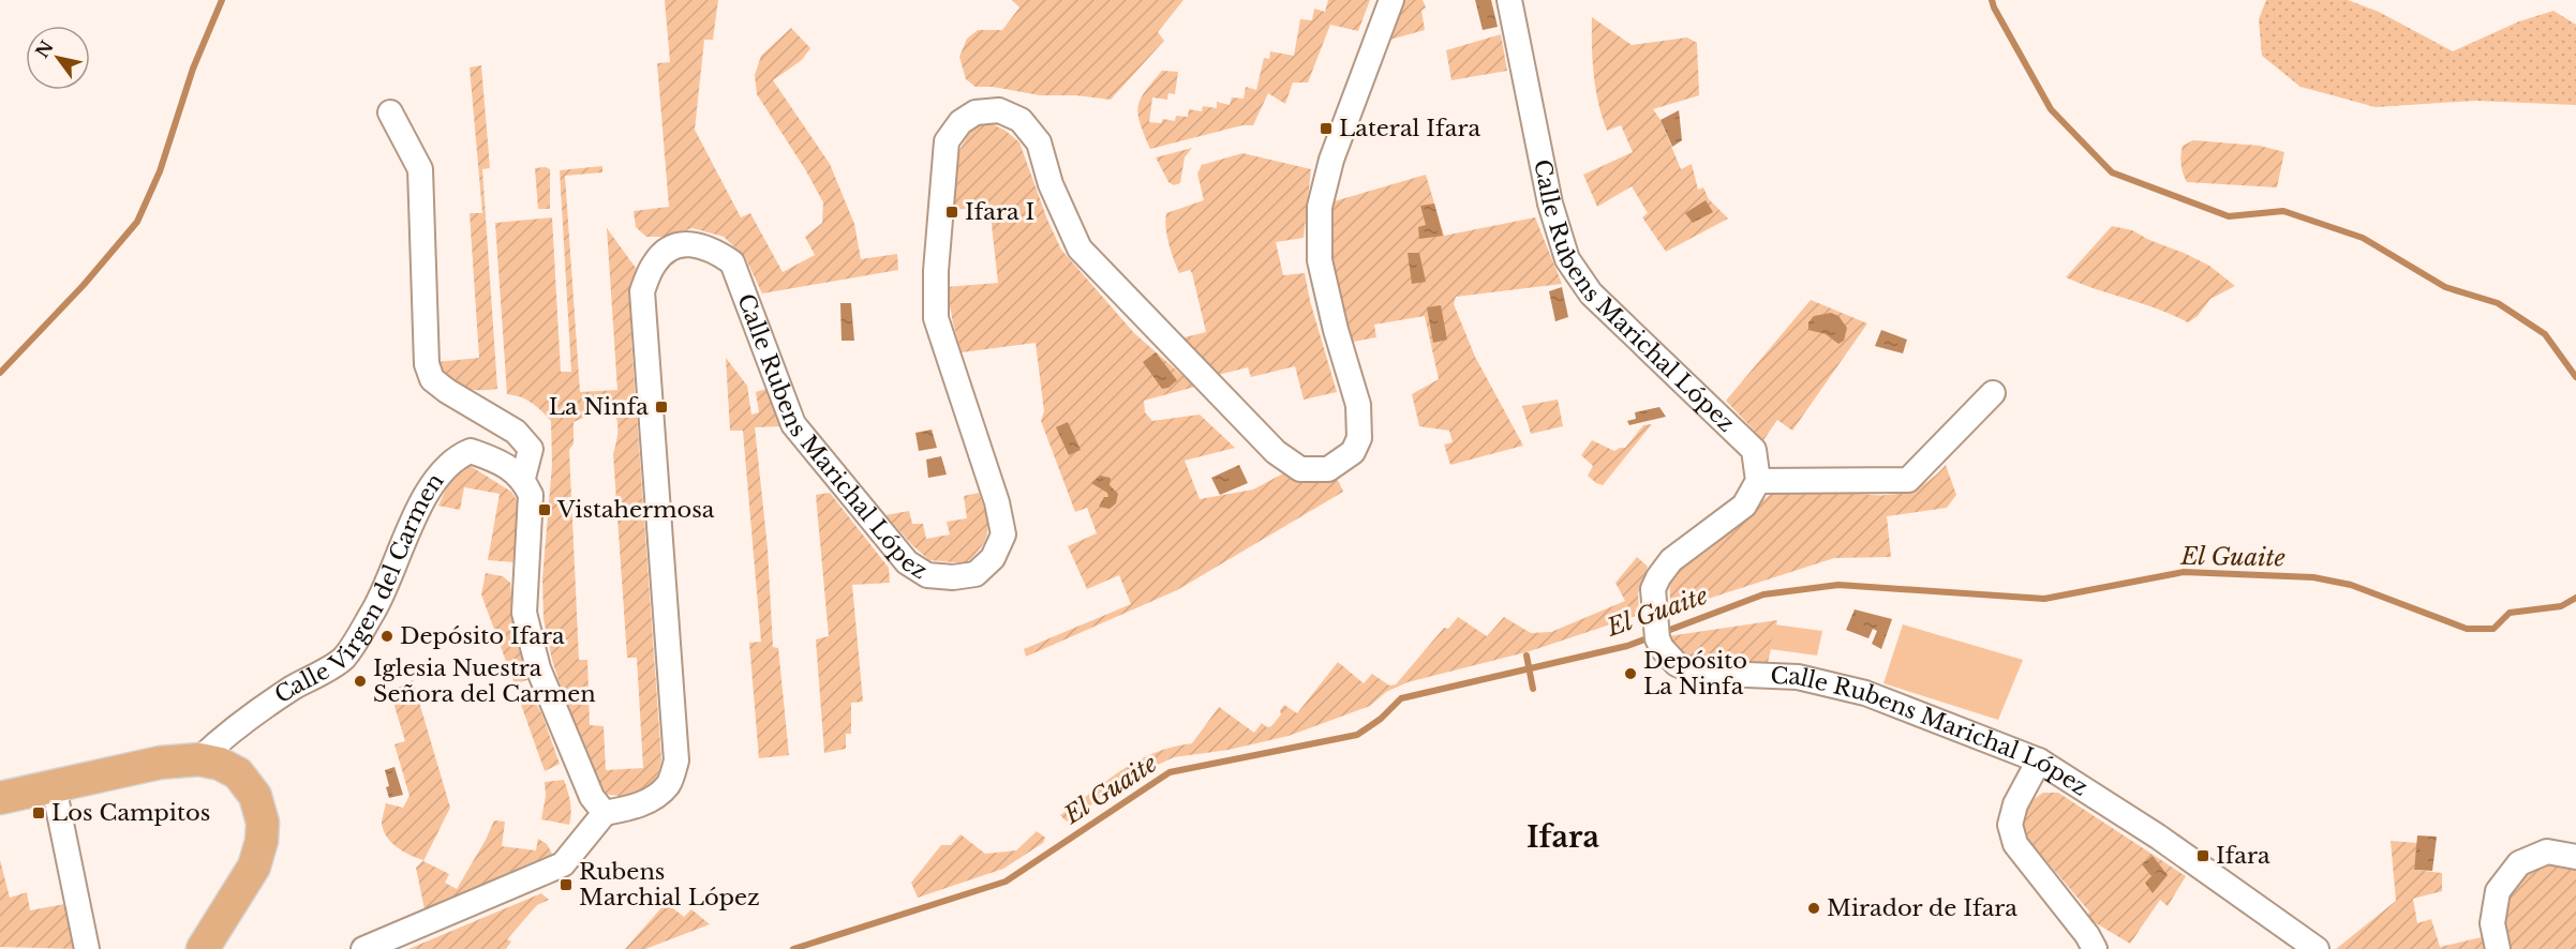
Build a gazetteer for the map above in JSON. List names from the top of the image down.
{
  "streets": {
    "street": ["Calle Rubens Marichal López", "Calle Virgen del Carmen"]
  },
  "districts": ["Ifara"],
  "water": ["El Guaite"],
  "places": {
    "transit": [
      "Lateral Ifara",
      "Ifara I",
      "La Ninfa",
      "Vistahermosa",
      "Los Campitos",
      "Ifara",
      "Rubens Marchial López"
    ],
    "other": [
      "Depósito Ifara",
      "Depósito La Ninfa",
      "Iglesia Nuestra Señora del Carmen",
      "Mirador de Ifara"
    ]
  },
  "north": "top left"
}
